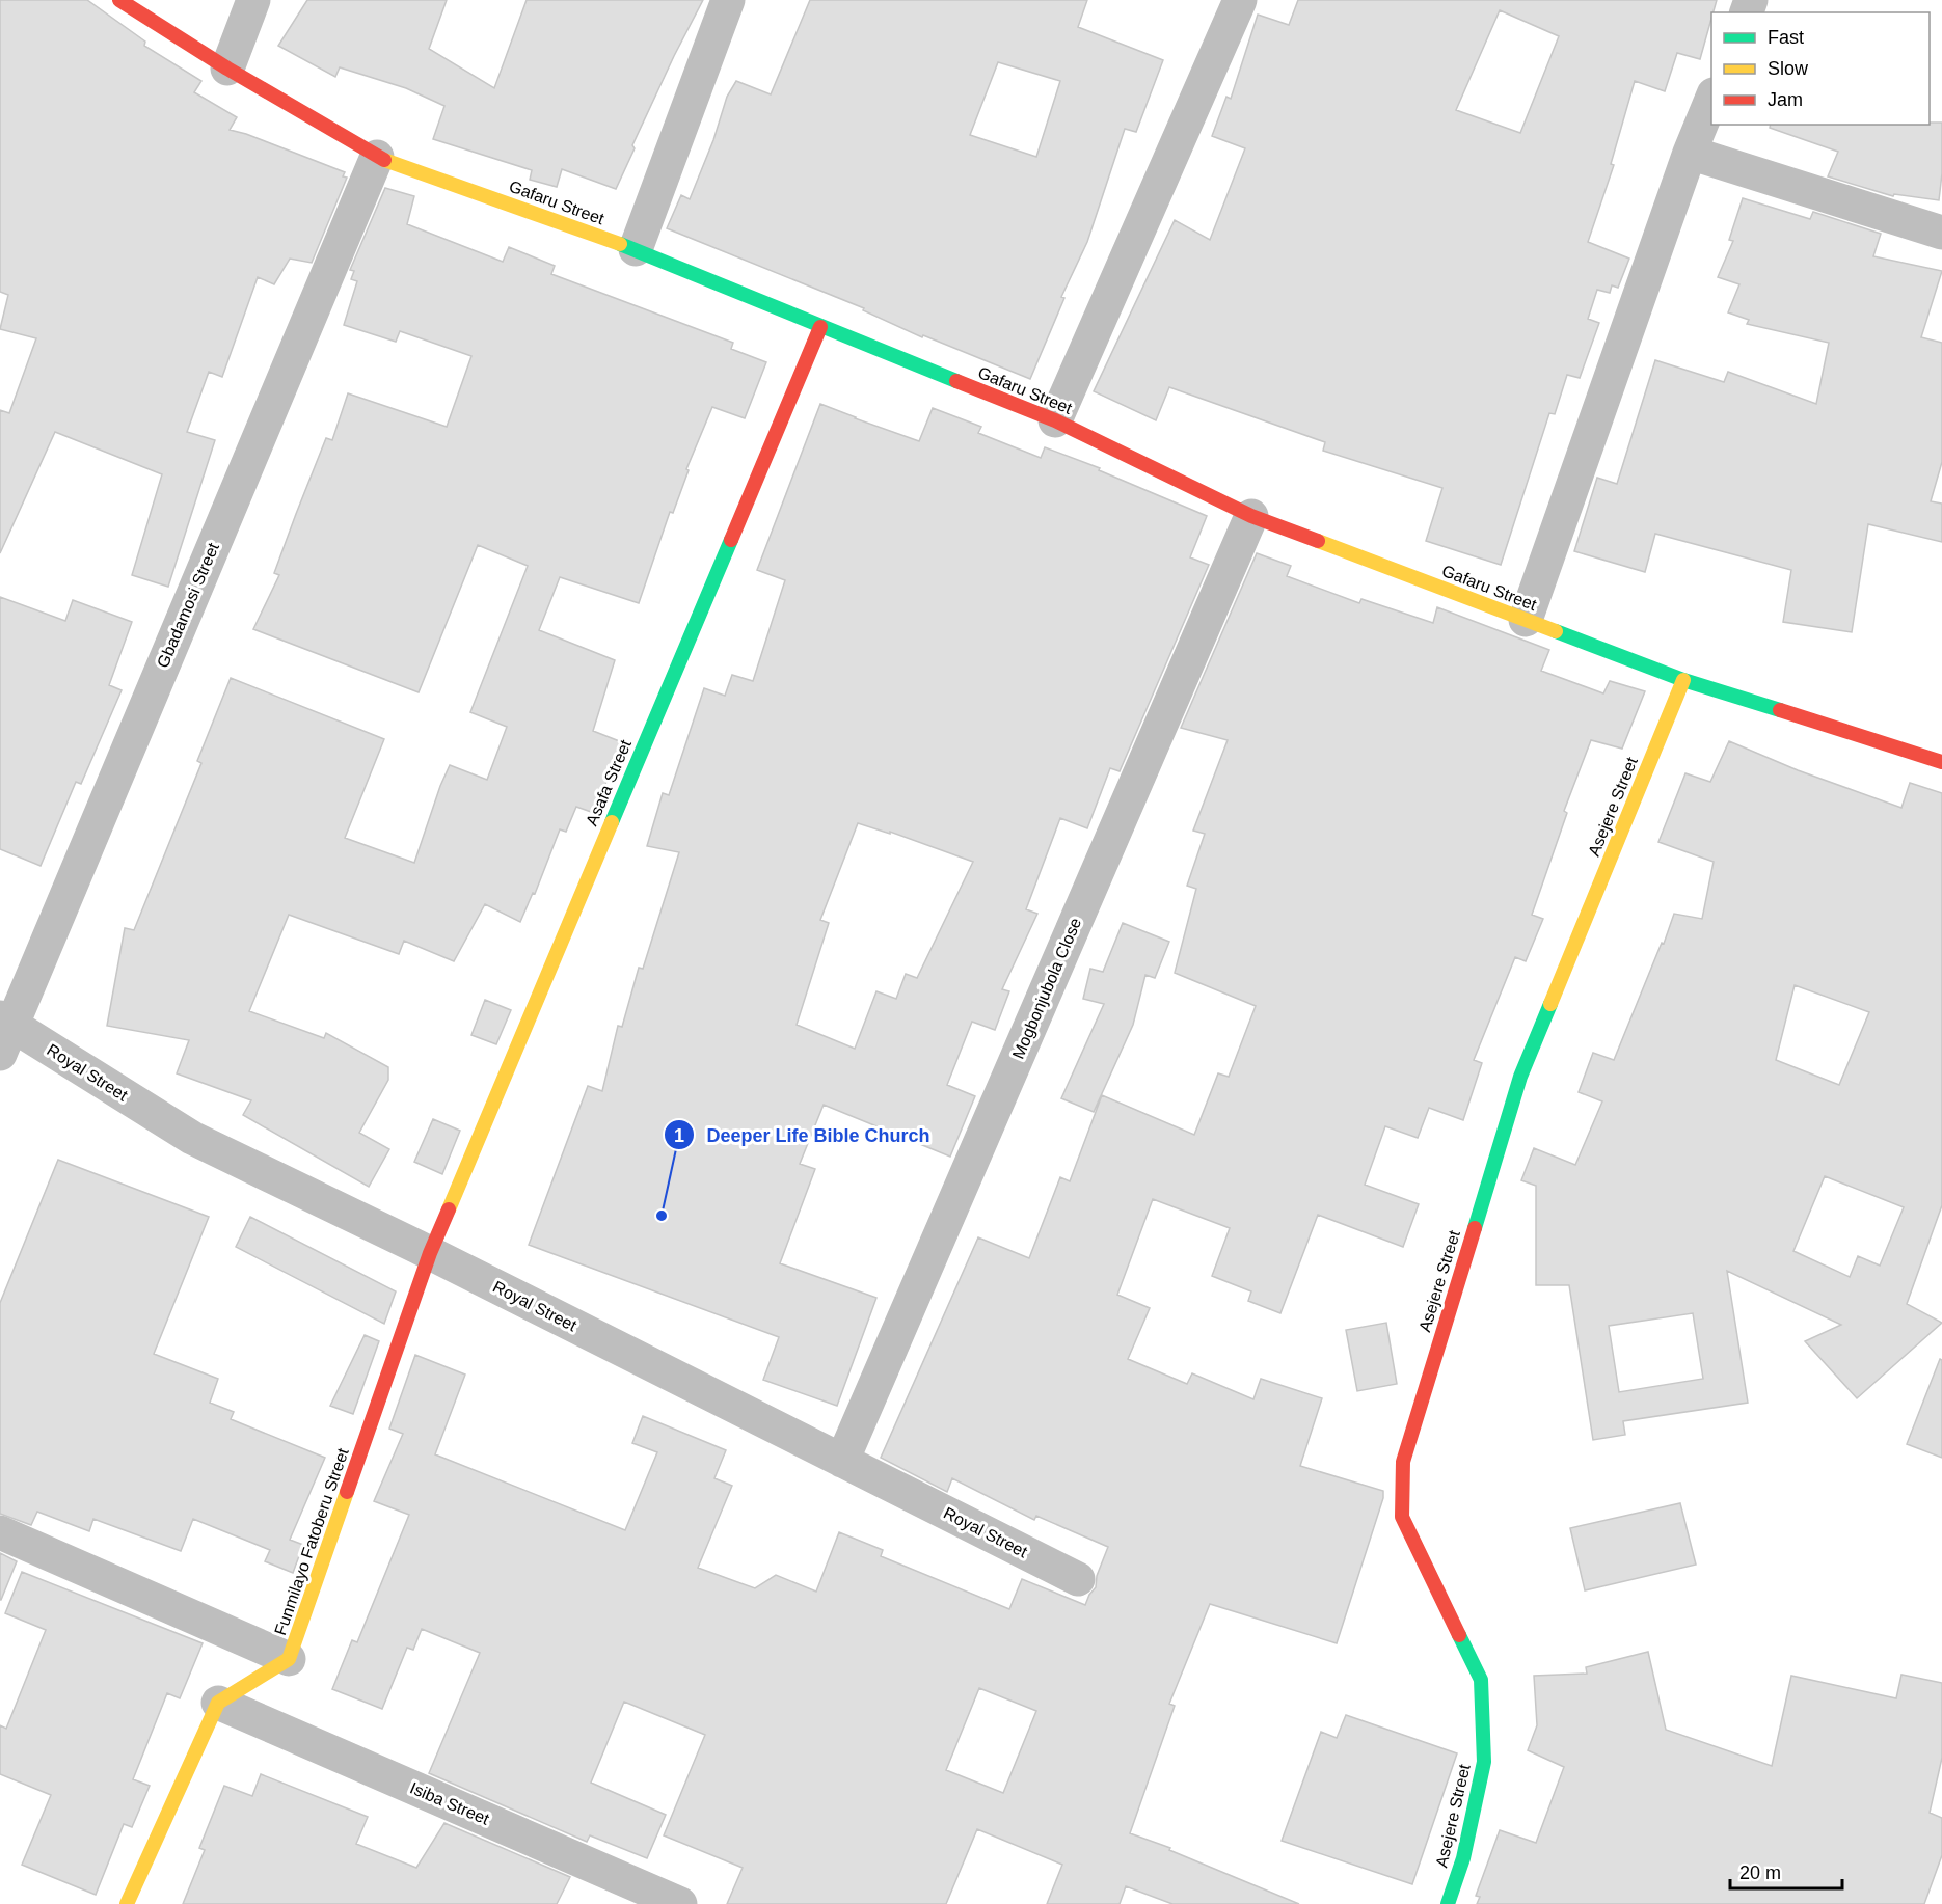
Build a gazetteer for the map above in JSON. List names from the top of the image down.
{
  "streets": {
    "street": [
      "Gafaru Street",
      "Gbadamosi Street",
      "Asafa Street",
      "Asejere Street",
      "Mogbonjubola Close",
      "Royal Street",
      "Funmilayo Fatoberu Street",
      "Isiba Street"
    ]
  },
  "crossings": [
    ["Gafaru Street", "Gbadamosi Street"],
    ["Gafaru Street", "Asafa Street"],
    ["Gafaru Street", "Asejere Street"],
    ["Gafaru Street", "Mogbonjubola Close"],
    ["Gbadamosi Street", "Royal Street"],
    ["Asafa Street", "Royal Street"],
    ["Asafa Street", "Funmilayo Fatoberu Street"],
    ["Mogbonjubola Close", "Royal Street"],
    ["Royal Street", "Funmilayo Fatoberu Street"],
    ["Funmilayo Fatoberu Street", "Isiba Street"]
  ],
  "places": ["Deeper Life Bible Church"],
  "legend": ["Fast", "Slow", "Jam"],
  "scale_bar": "20 m"
}
